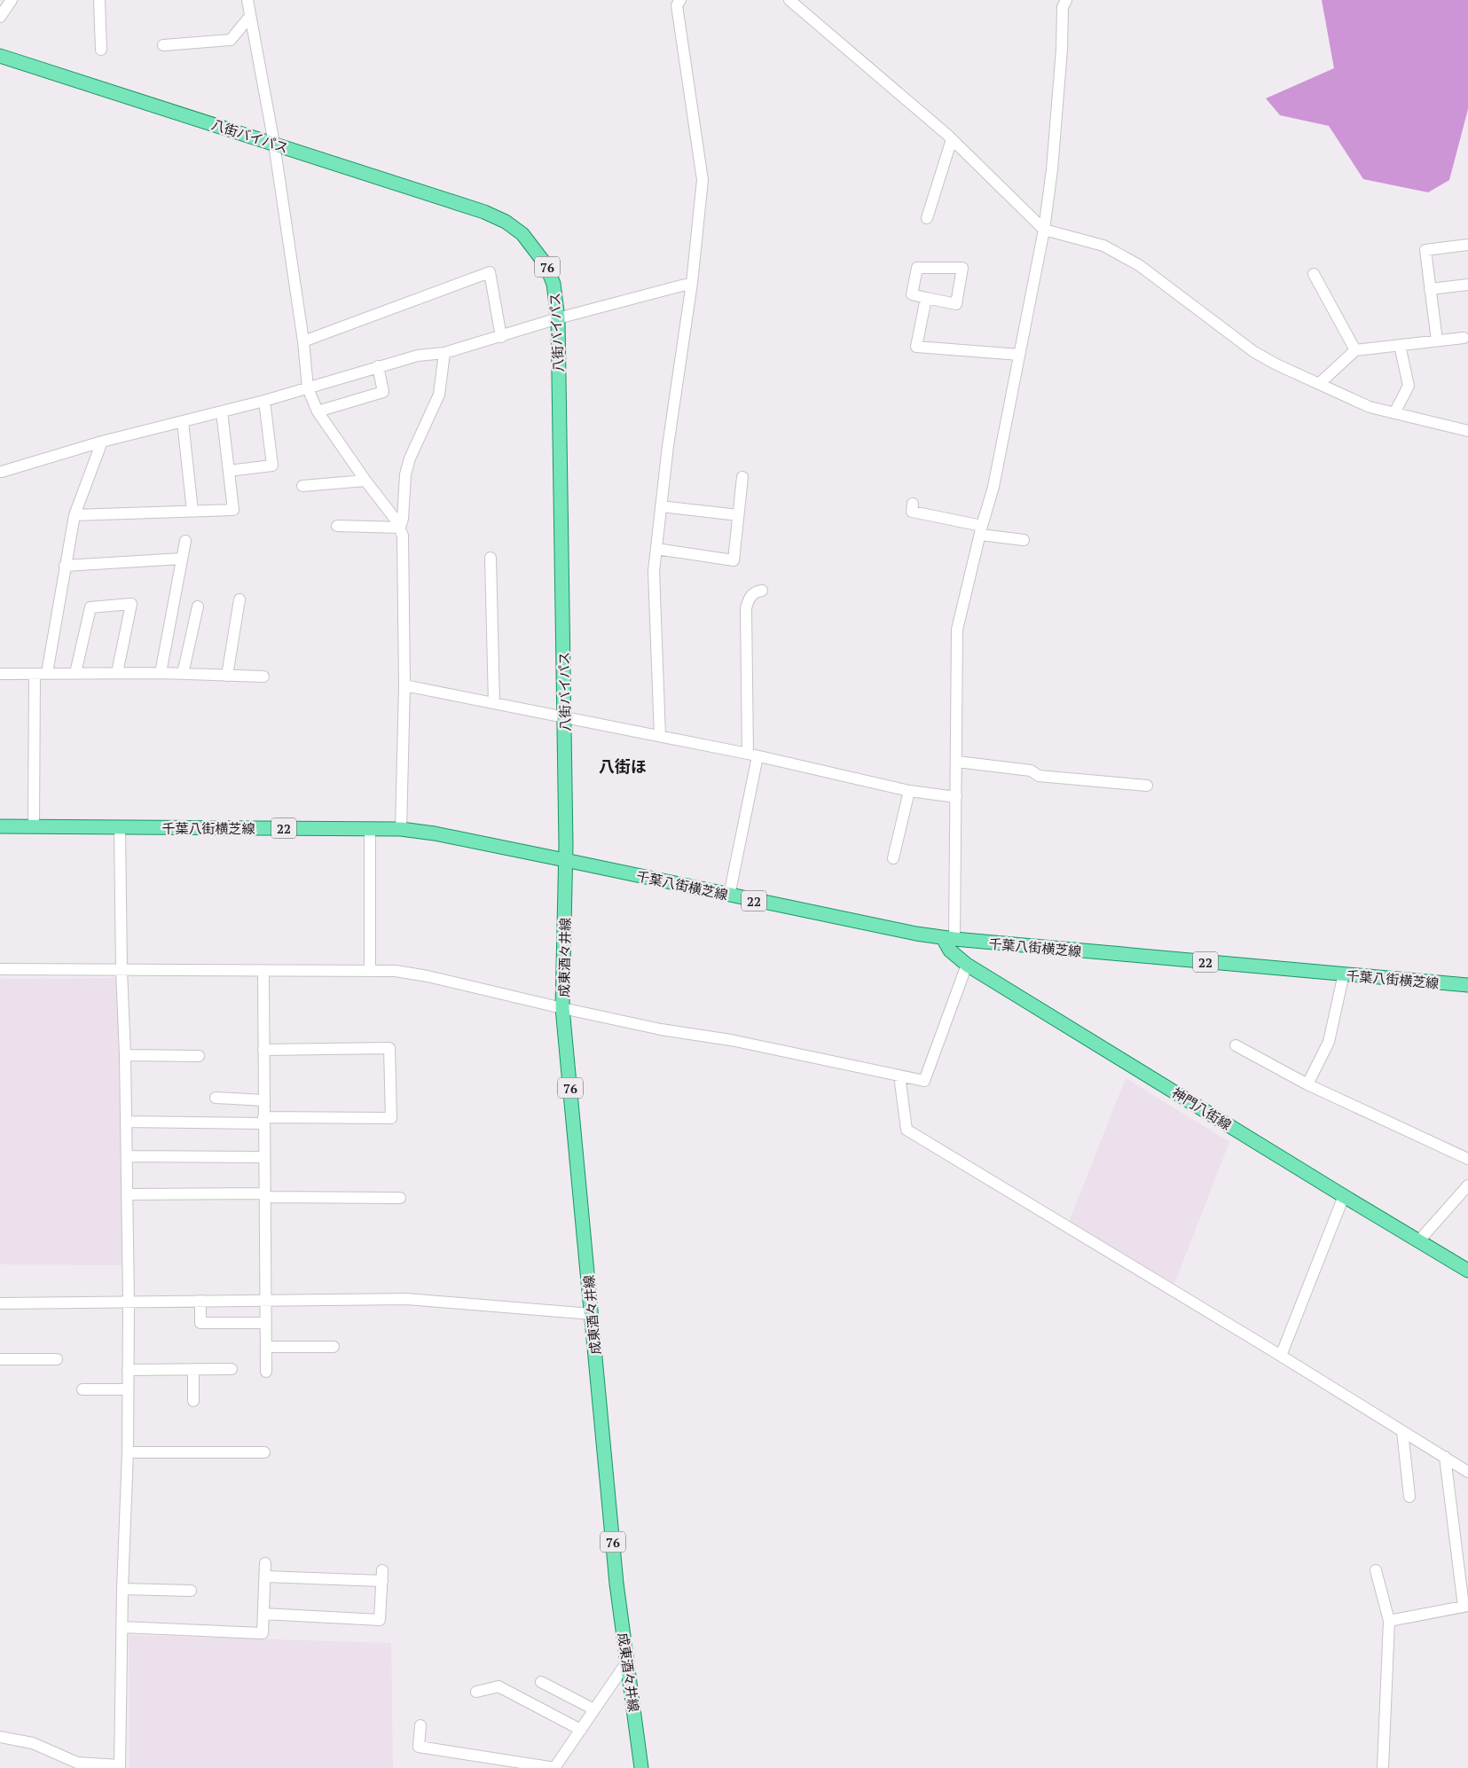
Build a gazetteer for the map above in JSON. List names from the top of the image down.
{
  "streets": {
    "main road": [
      "八街バイパス",
      "76",
      "千葉八街横芝線",
      "22",
      "成東酒々井線",
      "神門八街線"
    ]
  },
  "crossings": [
    ["八街バイパス", "千葉八街横芝線"],
    ["八街バイパス", "成東酒々井線"],
    ["千葉八街横芝線", "成東酒々井線"],
    ["千葉八街横芝線", "神門八街線"]
  ],
  "districts": ["八街ほ"]
}
